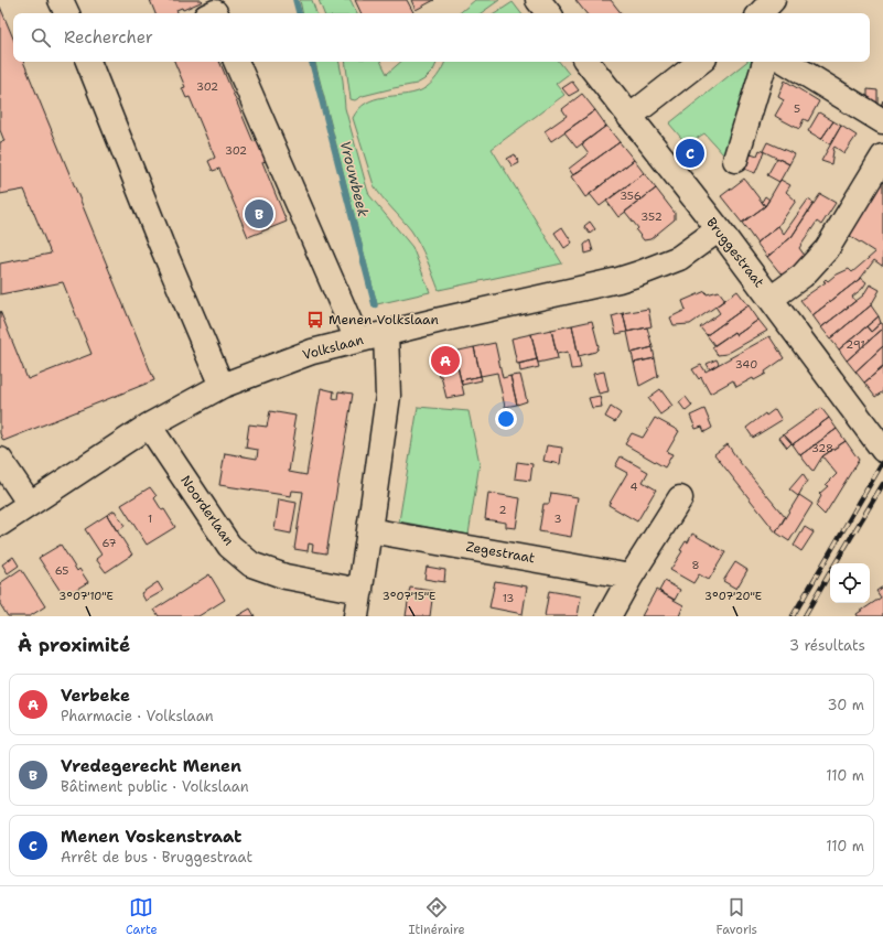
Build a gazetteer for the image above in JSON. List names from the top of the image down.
{
  "streets": {
    "street": [
      "Bruggestraat",
      "Volkslaan",
      "Noorderlaan",
      "Zegestraat"
    ]
  },
  "crossings": [
    ["Bruggestraat", "Volkslaan"],
    ["Volkslaan", "Noorderlaan"]
  ],
  "water": ["Vrouwbeek"],
  "places": {
    "bus stop": ["Menen Volkslaan"]
  },
  "house_numbers": [
    "302",
    "5",
    "302",
    "356",
    "352",
    "291",
    "340",
    "328",
    "4",
    "2",
    "1",
    "3",
    "67",
    "8",
    "65",
    "13"
  ],
  "page": {
    "search": "Rechercher",
    "pins": ["C", "B", "A"],
    "heading": ["À proximité", "3 résultats"],
    "list": [
      {
        "mark": "A",
        "name": "Verbeke",
        "note": "Pharmacie · Volkslaan",
        "value": "30 m"
      },
      {
        "mark": "B",
        "name": "Vredegerecht Menen",
        "note": "Bâtiment public · Volkslaan",
        "value": "110 m"
      },
      {
        "mark": "C",
        "name": "Menen Voskenstraat",
        "note": "Arrêt de bus · Bruggestraat",
        "value": "110 m"
      }
    ],
    "nav": ["Carte", "Itinéraire", "Favoris"]
  },
  "coordinates": ["3°07'10\"E", "3°07'15\"E", "3°07'20\"E"]
}
